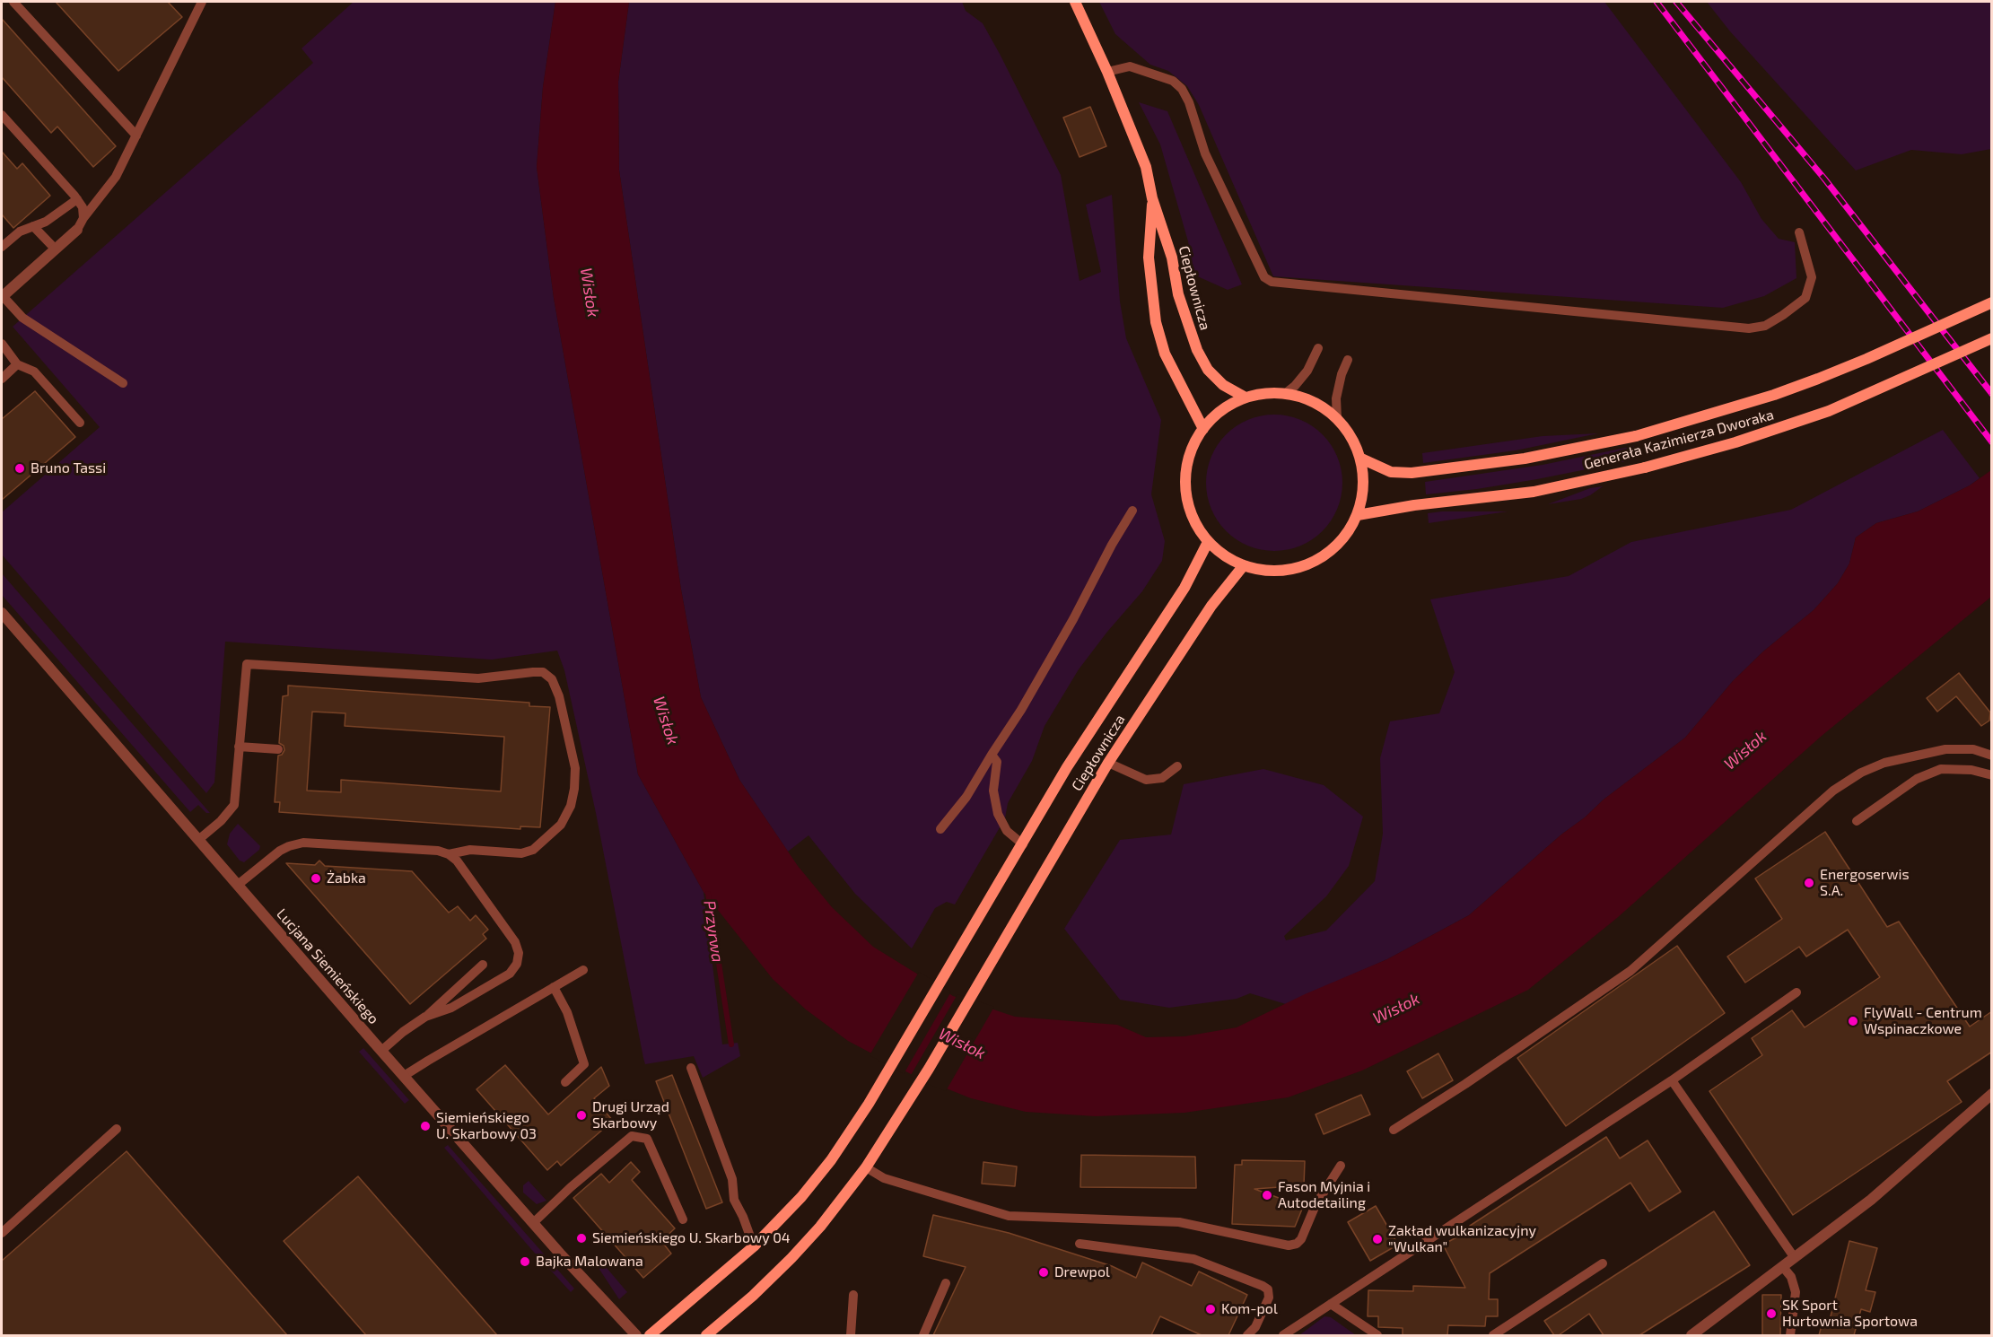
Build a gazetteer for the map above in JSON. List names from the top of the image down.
{
  "streets": {
    "main road": ["Ciepłownicza", "Generała Kazimierza Dworaka"],
    "street": ["Lucjana Siemieńskiego"]
  },
  "crossings": [
    ["Ciepłownicza", "Generała Kazimierza Dworaka"]
  ],
  "water": ["Wisłok", "Przyrwa"],
  "places": [
    "Bruno Tassi",
    "Żabka",
    "Energoserwis S.A.",
    "FlyWall - Centrum Wspinaczkowe",
    "Drugi Urząd Skarbowy",
    "Siemieńskiego U. Skarbowy 03",
    "Fason Myjnia i Autodetailing",
    "Siemieńskiego U. Skarbowy 04",
    "Zakład wulkanizacyjny \"Wulkan\"",
    "Bajka Malowana",
    "Drewpol",
    "Kom-pol",
    "SK Sport Hurtownia Sportowa"
  ]
}
